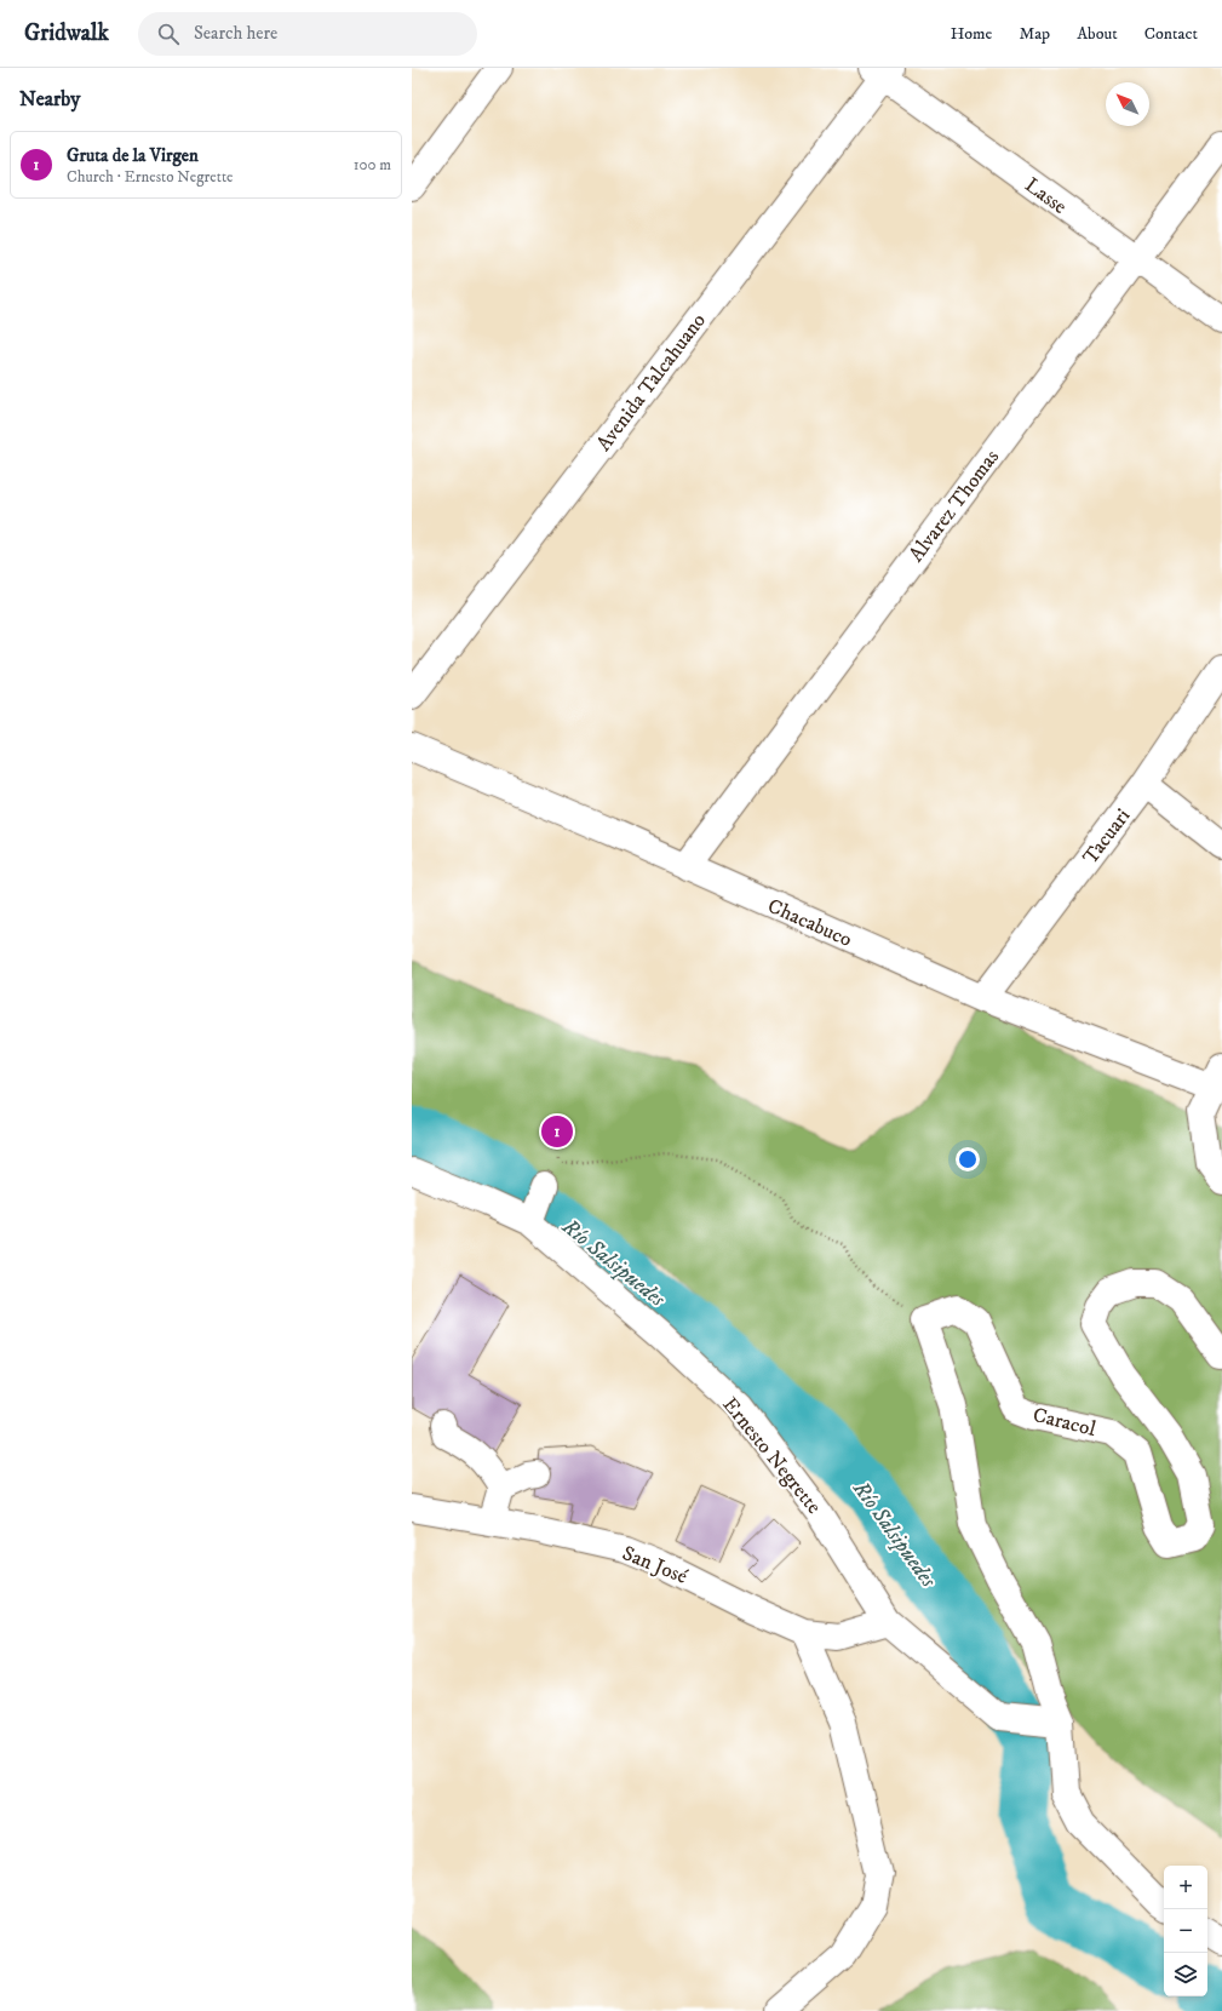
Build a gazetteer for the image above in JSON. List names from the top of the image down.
{
  "streets": {
    "street": [
      "Lasse",
      "Avenida Talcahuano",
      "Alvarez Thomas",
      "Tacuari",
      "Chacabuco",
      "Caracol",
      "Ernesto Negrette",
      "San José"
    ]
  },
  "crossings": [
    ["Lasse", "Avenida Talcahuano"],
    ["Lasse", "Alvarez Thomas"],
    ["Alvarez Thomas", "Chacabuco"],
    ["Tacuari", "Chacabuco"],
    ["Ernesto Negrette", "San José"]
  ],
  "water": ["Río Salsipuedes"],
  "north": "top left",
  "page": {
    "header": "Gridwalk",
    "search": "Search here",
    "nav": [
      "Home",
      "Map",
      "About",
      "Contact"
    ],
    "heading": "Nearby",
    "list": [
      {
        "mark": "1",
        "name": "Gruta de la Virgen",
        "note": "Church · Ernesto Negrette",
        "value": "100 m"
      }
    ],
    "pins": "1",
    "map_buttons": ["+", "−"]
  }
}
